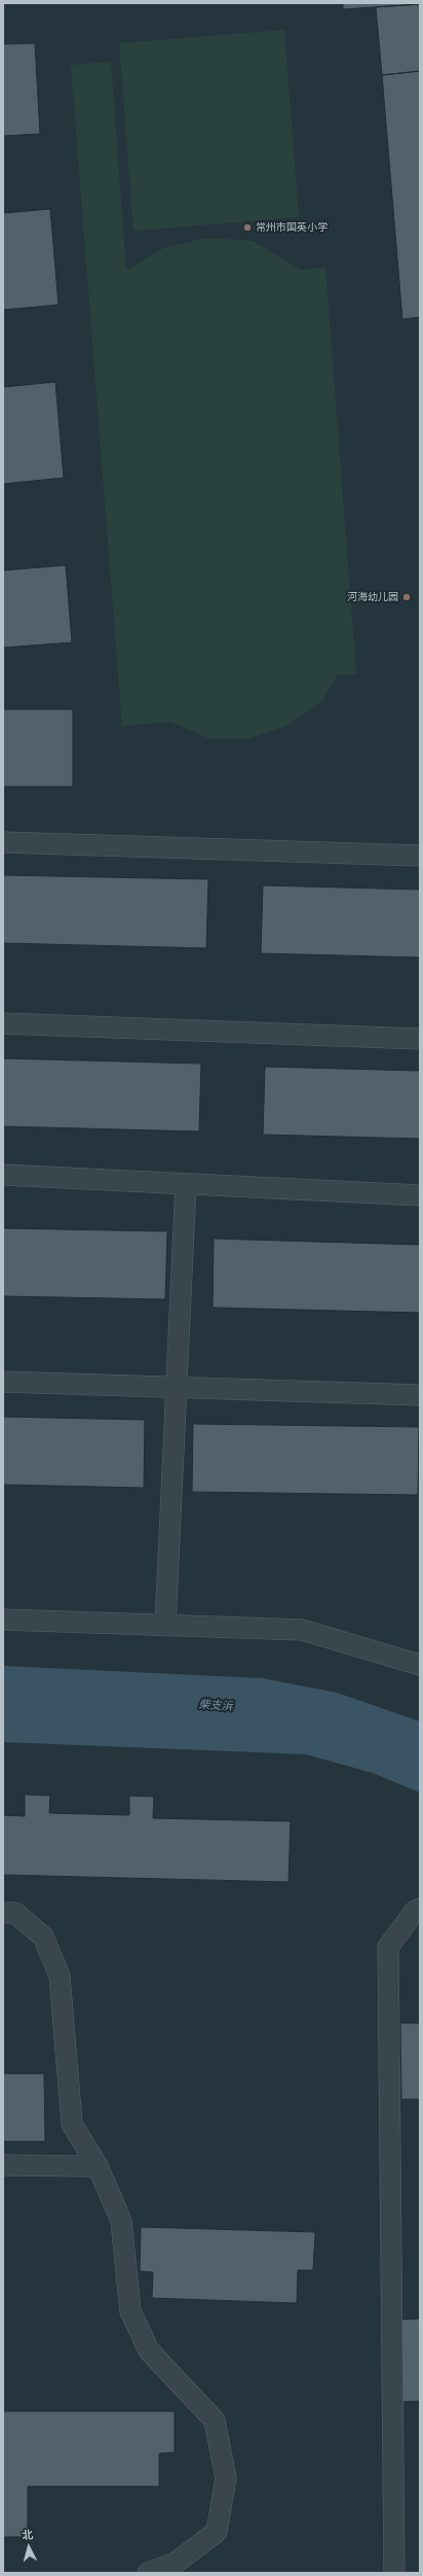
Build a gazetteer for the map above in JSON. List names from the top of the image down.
{
  "water": ["柴支浜"],
  "places": ["常州市国英小学", "河海幼儿园"],
  "north": "top"
}
